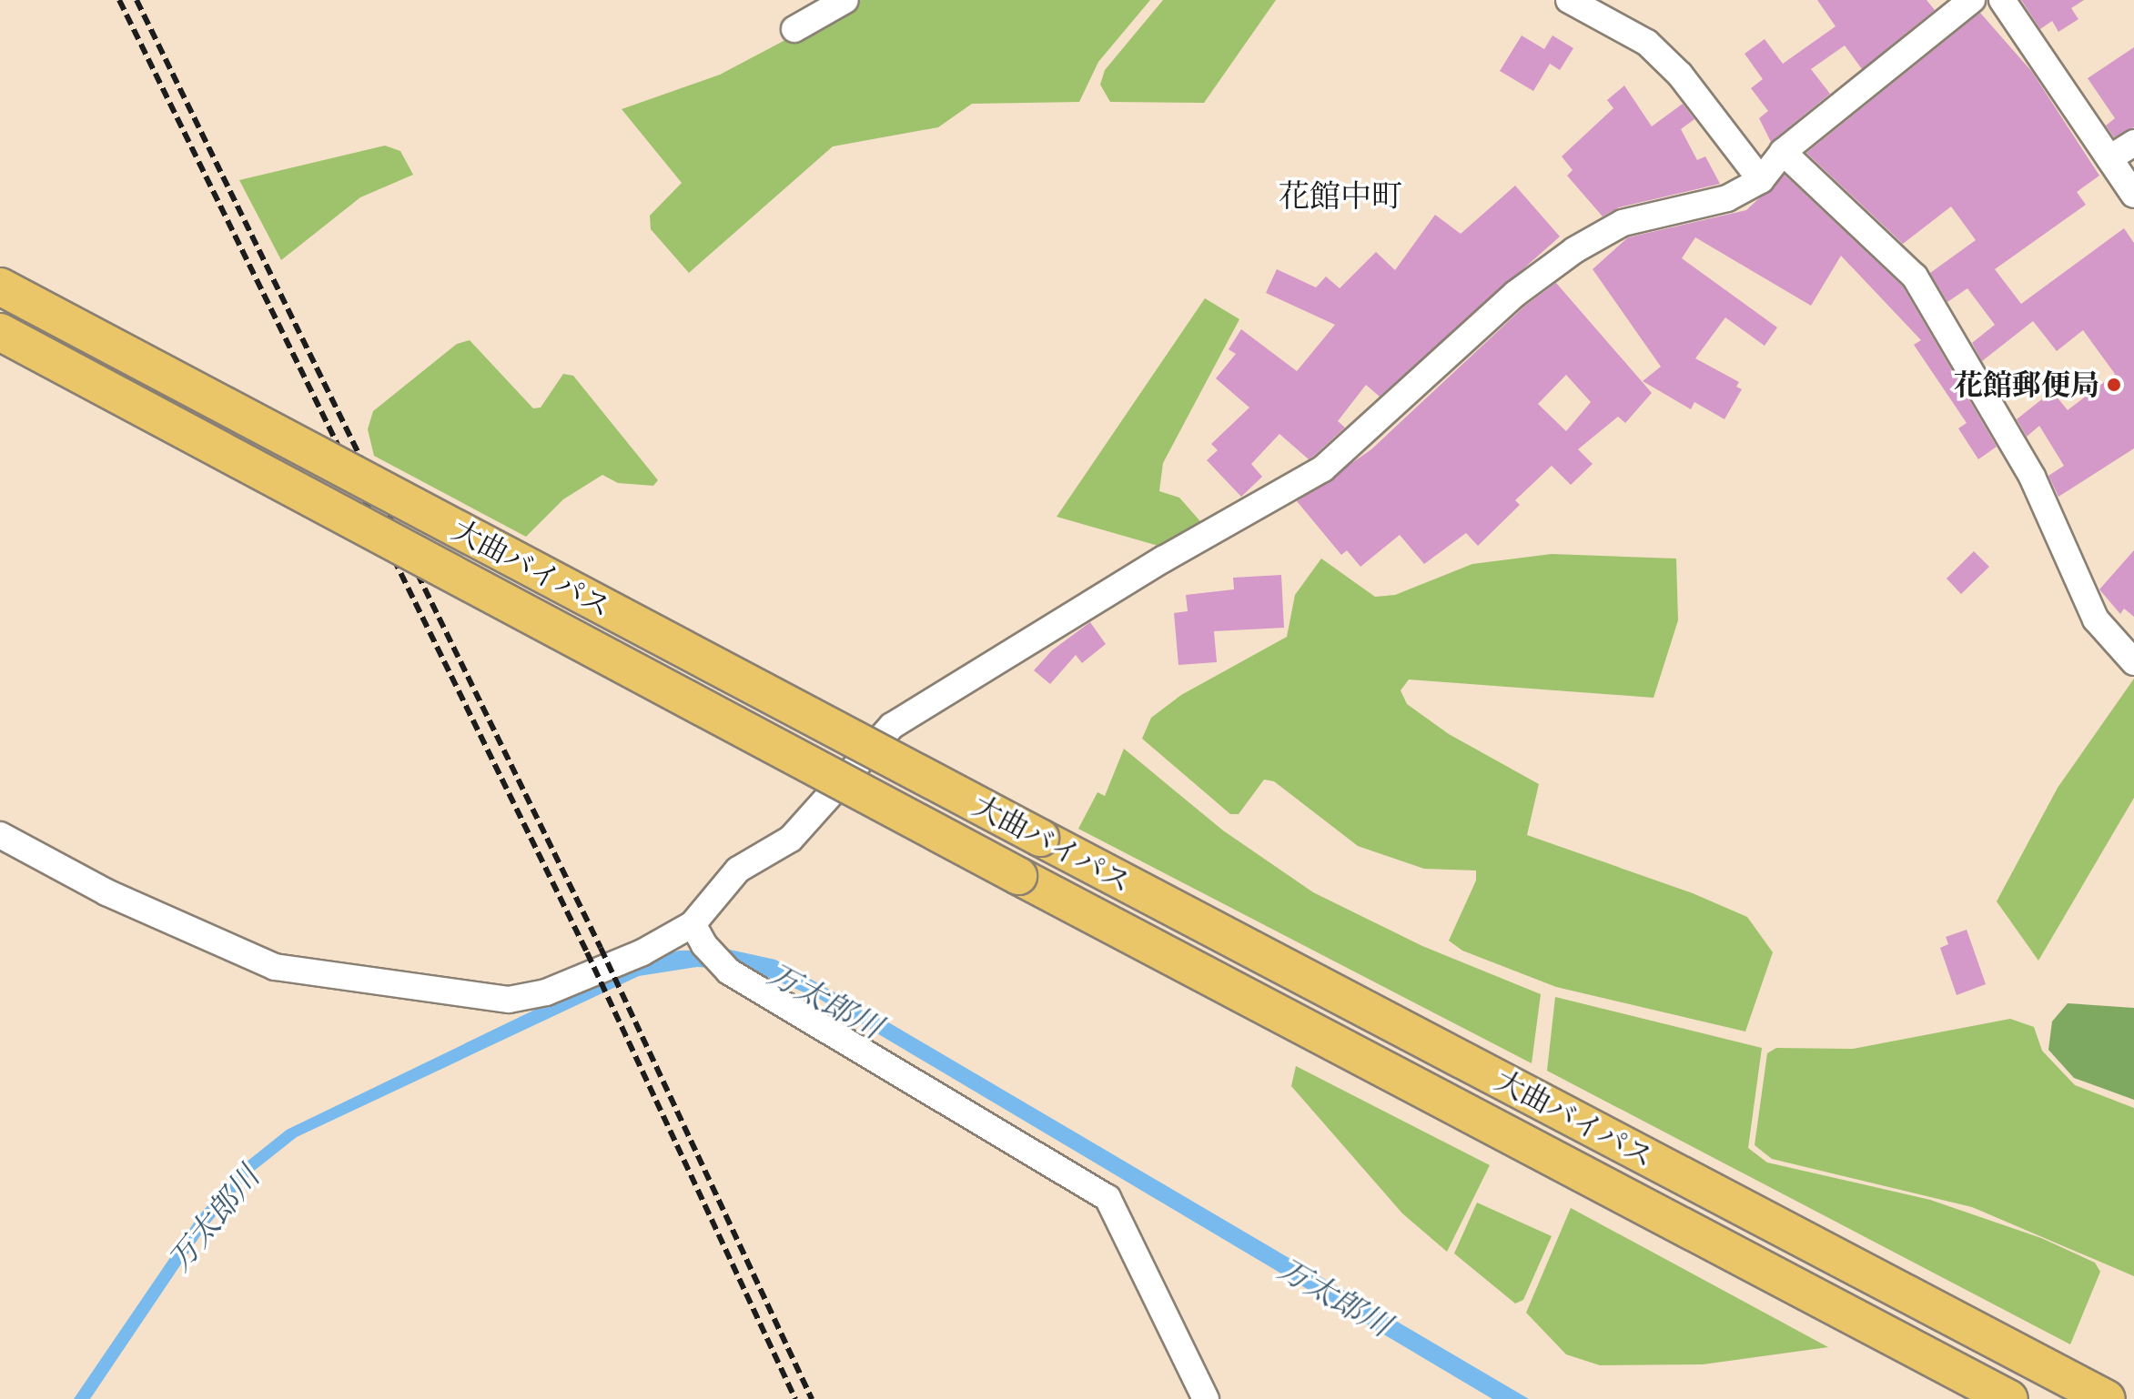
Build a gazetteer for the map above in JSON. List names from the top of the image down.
{
  "streets": {
    "highway": ["大曲バイパス"]
  },
  "districts": ["花館中町"],
  "water": ["万太郎川"],
  "places": ["花館郵便局"]
}
